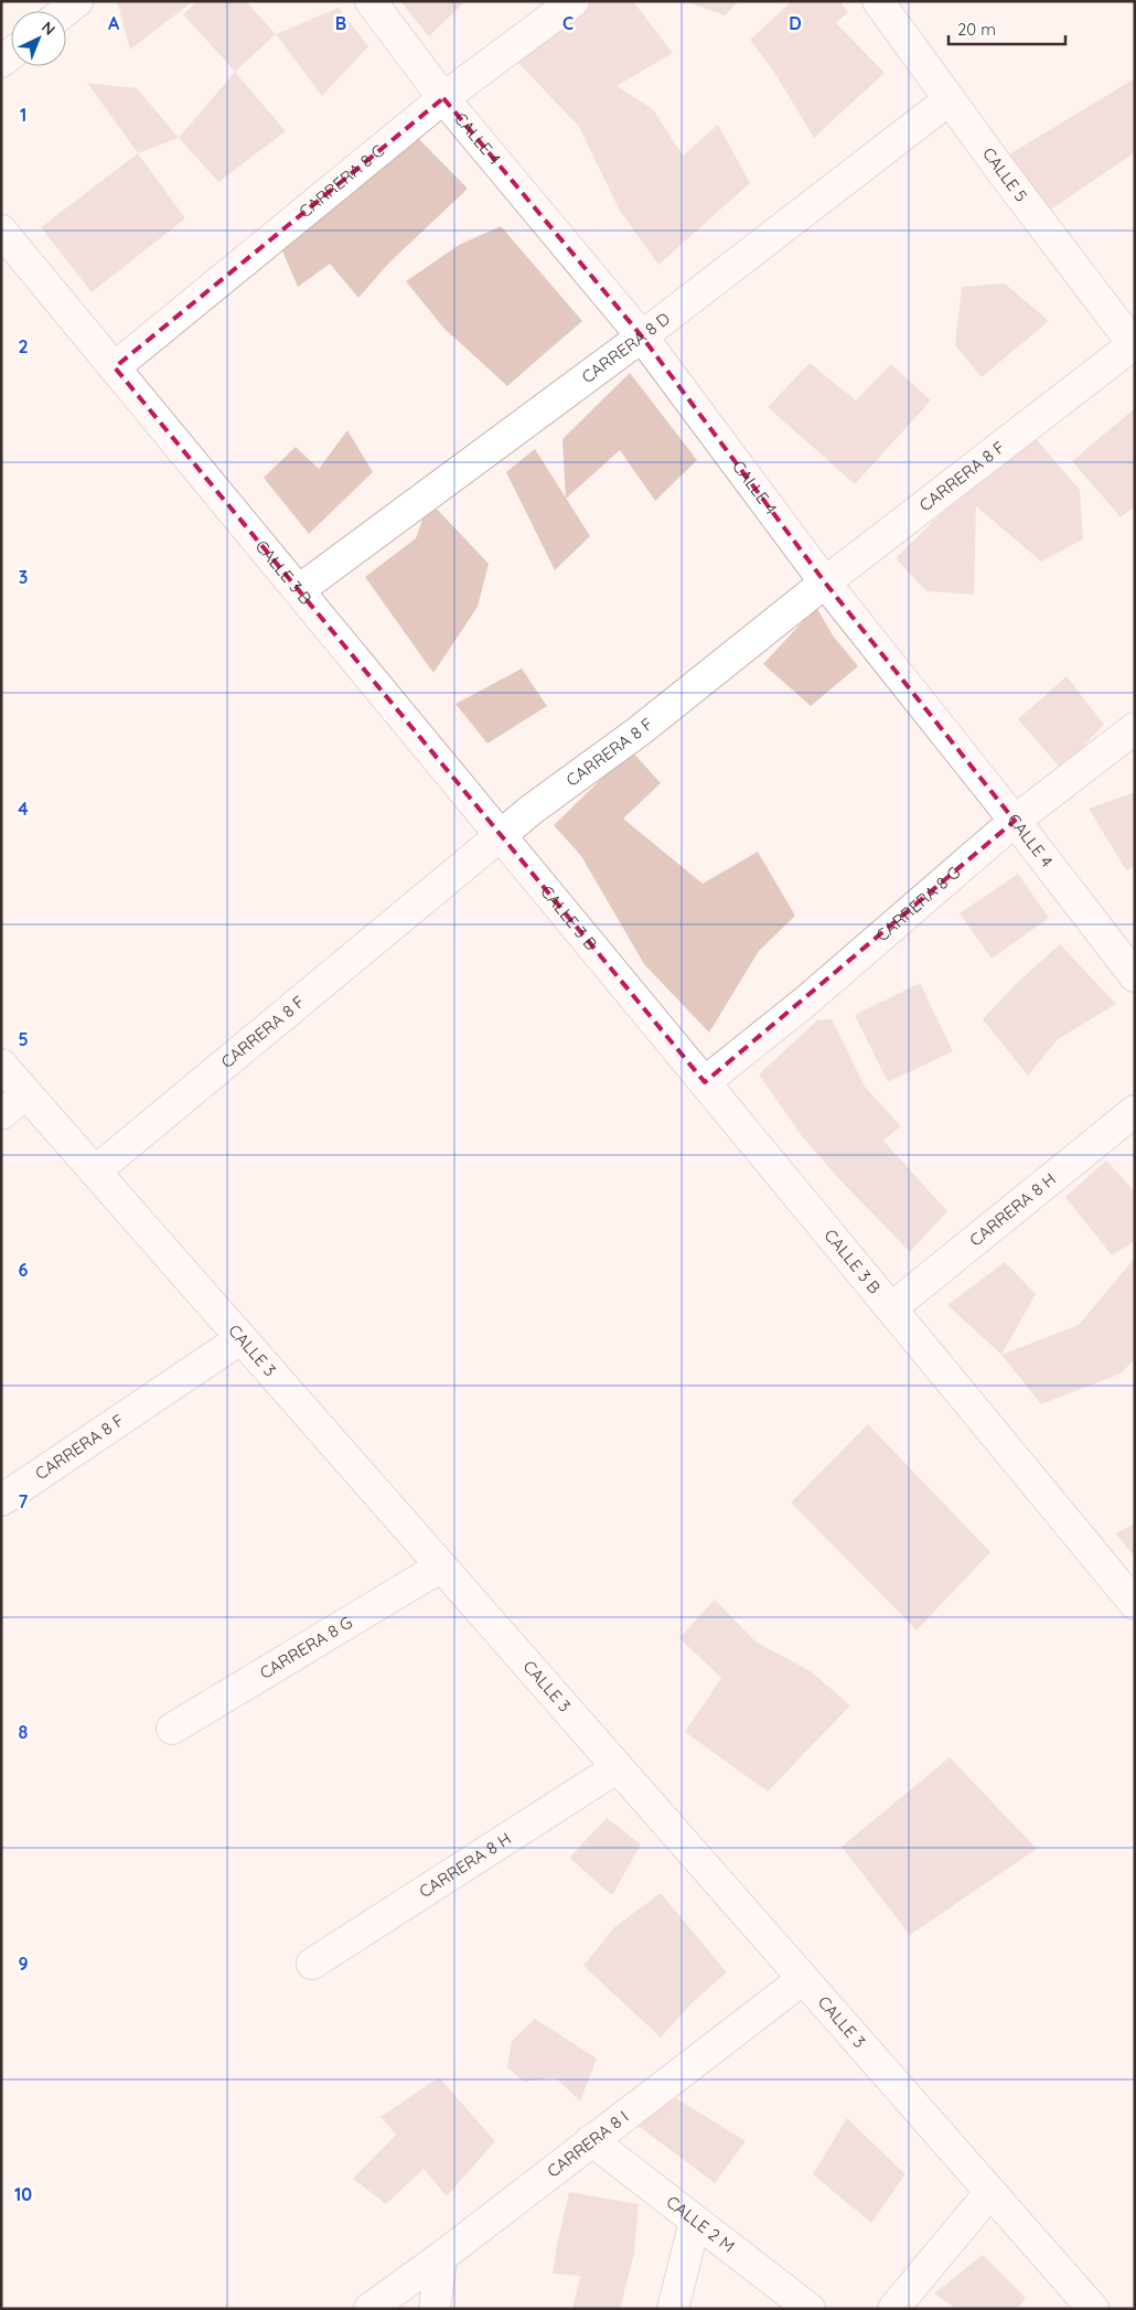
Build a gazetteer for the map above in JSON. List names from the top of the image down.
{
  "streets": {
    "street": [
      "CALLE 4",
      "CALLE 5",
      "CARRERA 8 C",
      "CARRERA 8 D",
      "CARRERA 8 F",
      "CALLE 3 B",
      "CARRERA 8 G",
      "CARRERA 8 H",
      "CALLE 3",
      "CARRERA 8 I",
      "CALLE 2 M"
    ]
  },
  "crossings": [
    ["CALLE 4", "CARRERA 8 C"],
    ["CALLE 4", "CARRERA 8 D"],
    ["CALLE 4", "CARRERA 8 F"],
    ["CALLE 4", "CARRERA 8 G"],
    ["CALLE 5", "CARRERA 8 D"],
    ["CALLE 5", "CARRERA 8 F"],
    ["CARRERA 8 C", "CALLE 3 B"],
    ["CARRERA 8 D", "CALLE 3 B"],
    ["CARRERA 8 F", "CALLE 3 B"],
    ["CARRERA 8 F", "CALLE 3"],
    ["CALLE 3 B", "CARRERA 8 G"],
    ["CALLE 3 B", "CARRERA 8 H"],
    ["CARRERA 8 G", "CALLE 3"],
    ["CARRERA 8 H", "CALLE 3"],
    ["CALLE 3", "CARRERA 8 I"],
    ["CARRERA 8 I", "CALLE 2 M"]
  ],
  "scale_bar": "20 m",
  "north": "top right",
  "grid": {
    "columns": [
      "A",
      "B",
      "C",
      "D"
    ],
    "rows": [
      "1",
      "2",
      "3",
      "4",
      "5",
      "6",
      "7",
      "8",
      "9",
      "10"
    ]
  }
}
